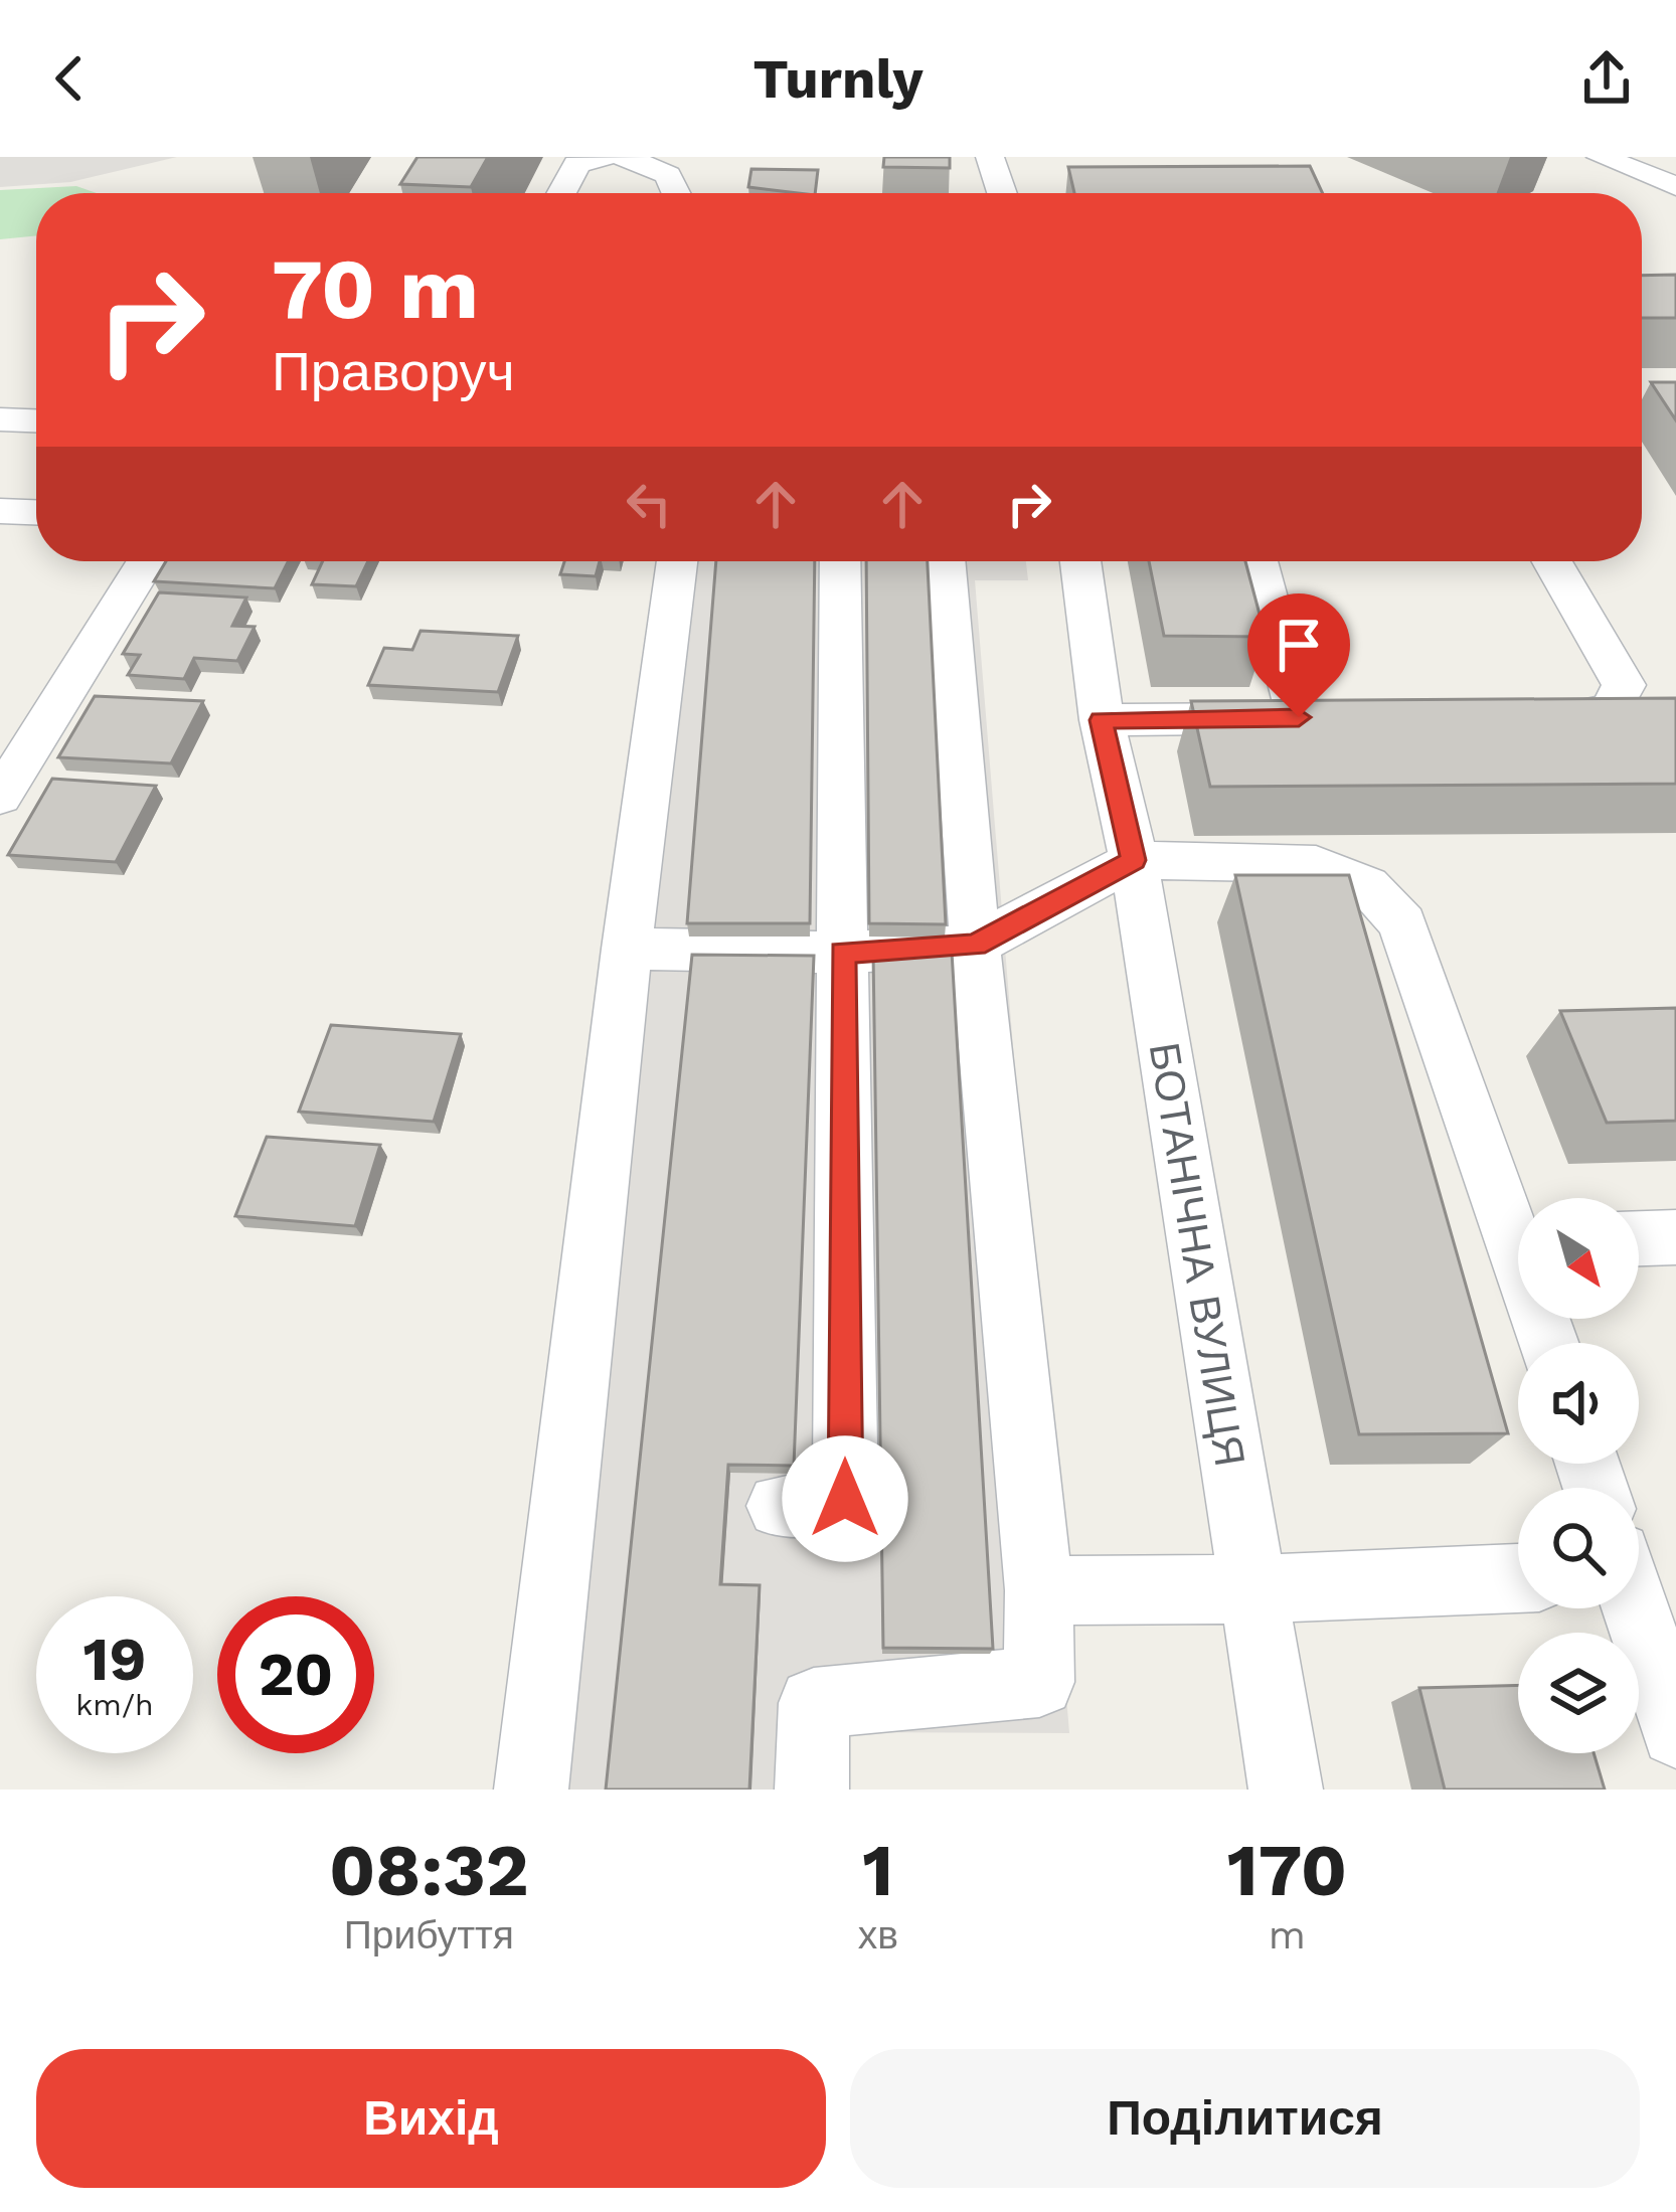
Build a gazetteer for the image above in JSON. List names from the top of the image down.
{
  "streets": {
    "street": ["БОТАНІЧНА ВУЛИЦЯ"]
  },
  "north": "bottom right",
  "page": {
    "header": "Turnly",
    "turn": ["70 m", "Праворуч"],
    "speed": "19 km/h",
    "limit": "20",
    "eta": [
      "08:32",
      "Прибуття",
      "1",
      "хв",
      "170",
      "m"
    ],
    "buttons": ["Вихід", "Поділитися"]
  }
}
